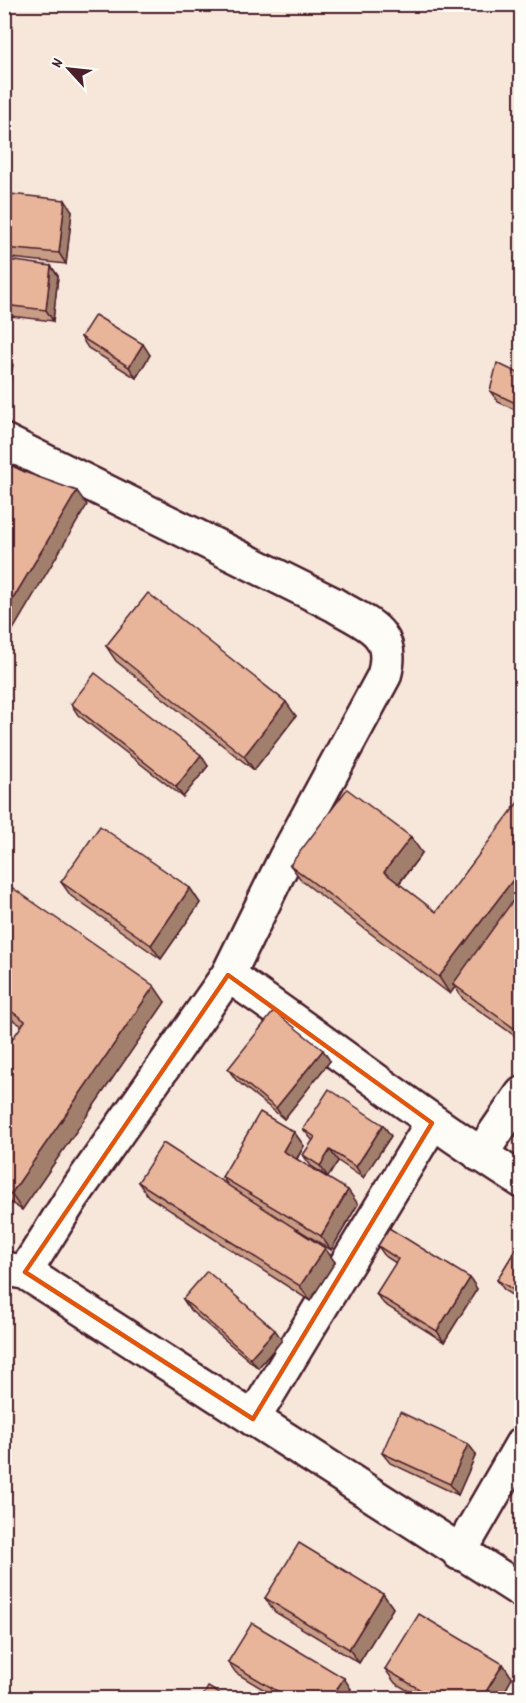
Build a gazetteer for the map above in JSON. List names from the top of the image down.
{
  "north": "top left"
}
